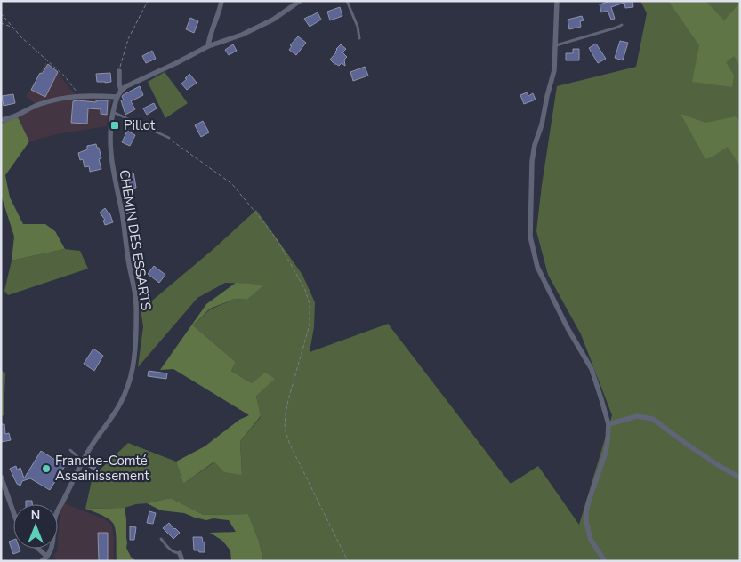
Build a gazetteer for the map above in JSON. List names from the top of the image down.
{
  "streets": {
    "street": ["CHEMIN DES ESSARTS"]
  },
  "places": {
    "transit": ["Pillot"],
    "other": ["Franche-Comté Assainissement"]
  },
  "north": "top"
}
